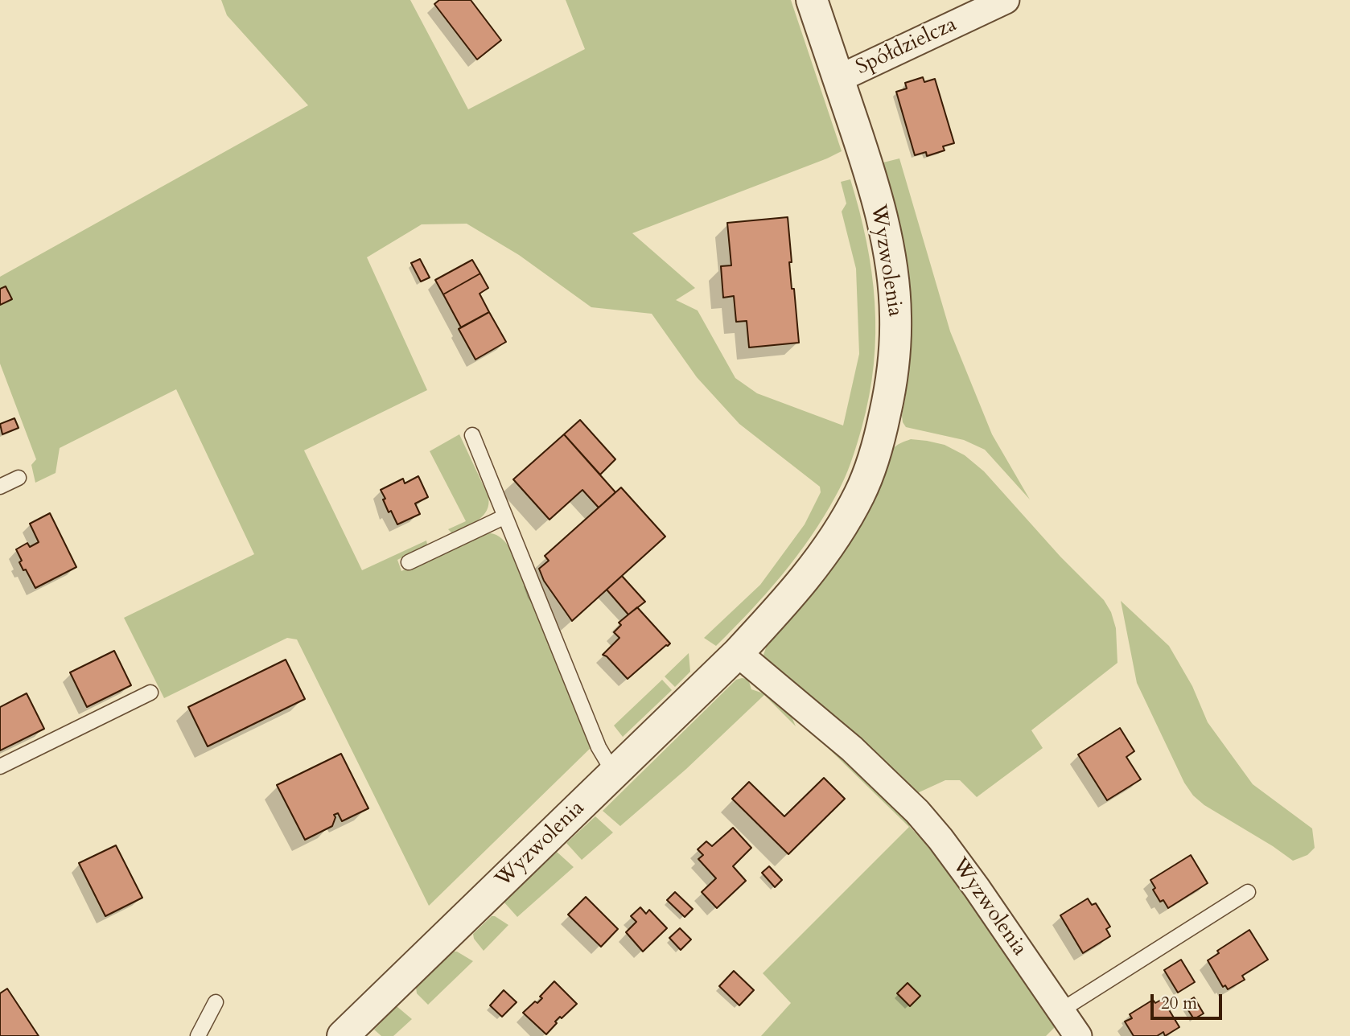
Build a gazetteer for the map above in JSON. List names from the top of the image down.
{
  "streets": {
    "street": ["Spółdzielcza", "Wyzwolenia"]
  },
  "crossings": [
    ["Spółdzielcza", "Wyzwolenia"]
  ],
  "scale_bar": "20 m"
}
